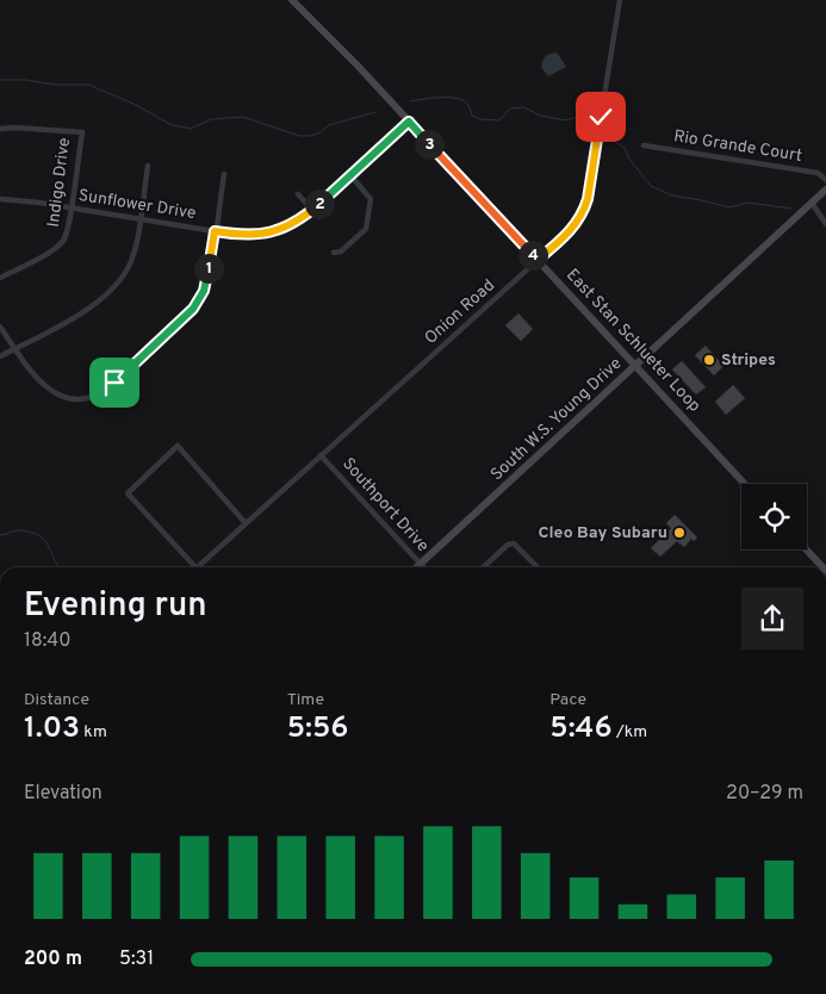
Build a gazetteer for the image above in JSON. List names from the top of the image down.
{
  "streets": {
    "main road": ["East Stan Schlueter Loop", "South W.S. Young Drive"],
    "street": [
      "Rio Grande Court",
      "Indigo Drive",
      "Sunflower Drive",
      "Onion Road",
      "Southport Drive"
    ]
  },
  "crossings": [
    ["Indigo Drive", "Sunflower Drive"],
    ["Sunflower Drive", "East Stan Schlueter Loop"],
    ["Onion Road", "East Stan Schlueter Loop"],
    ["Onion Road", "Southport Drive"],
    ["East Stan Schlueter Loop", "South W.S. Young Drive"],
    ["South W.S. Young Drive", "Southport Drive"]
  ],
  "places": ["Stripes", "Cleo Bay Subaru"],
  "page": {
    "pins": [
      "3",
      "2",
      "4",
      "1"
    ],
    "heading": ["Evening run", "18:40"],
    "stats": [
      ["Distance", "1.03 km"],
      ["Time", "5:56"],
      ["Pace", "5:46 /km"]
    ],
    "chart": ["Elevation", "20–29 m"],
    "list": [
      {
        "name": "200 m",
        "note": "5:31"
      }
    ]
  }
}
